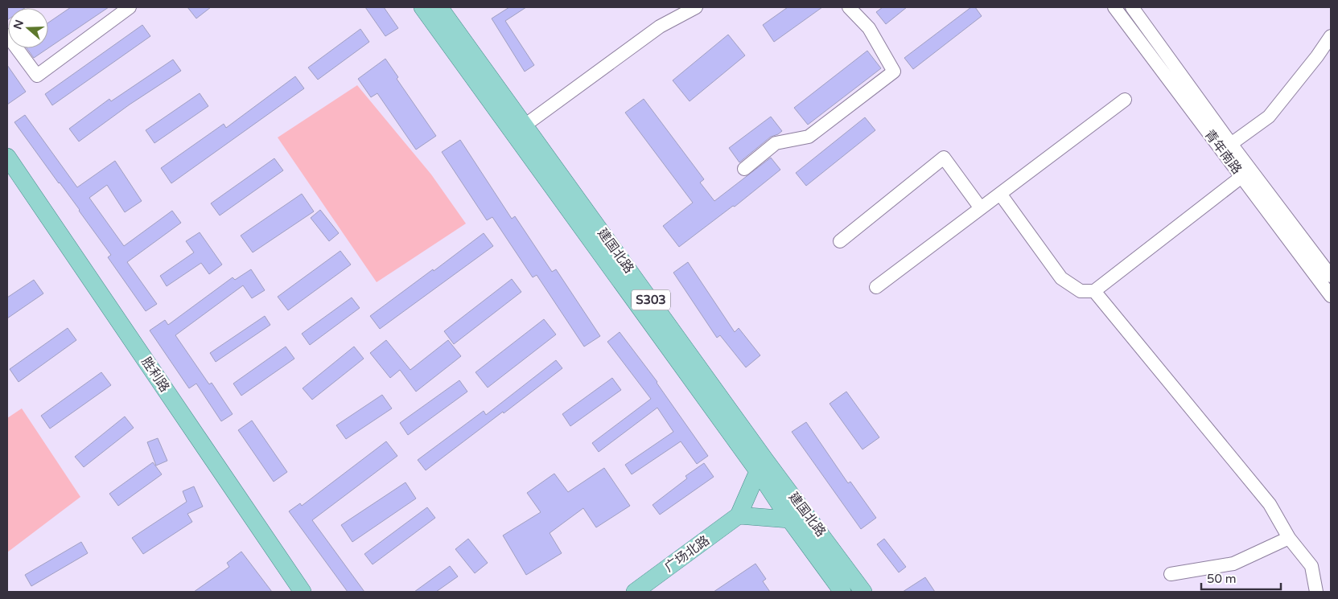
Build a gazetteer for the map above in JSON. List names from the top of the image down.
{
  "streets": {
    "main road": [
      "建国北路",
      "S303",
      "胜利路",
      "广场北路"
    ],
    "street": ["青年南路"]
  },
  "scale_bar": "50 m",
  "north": "left"
}
